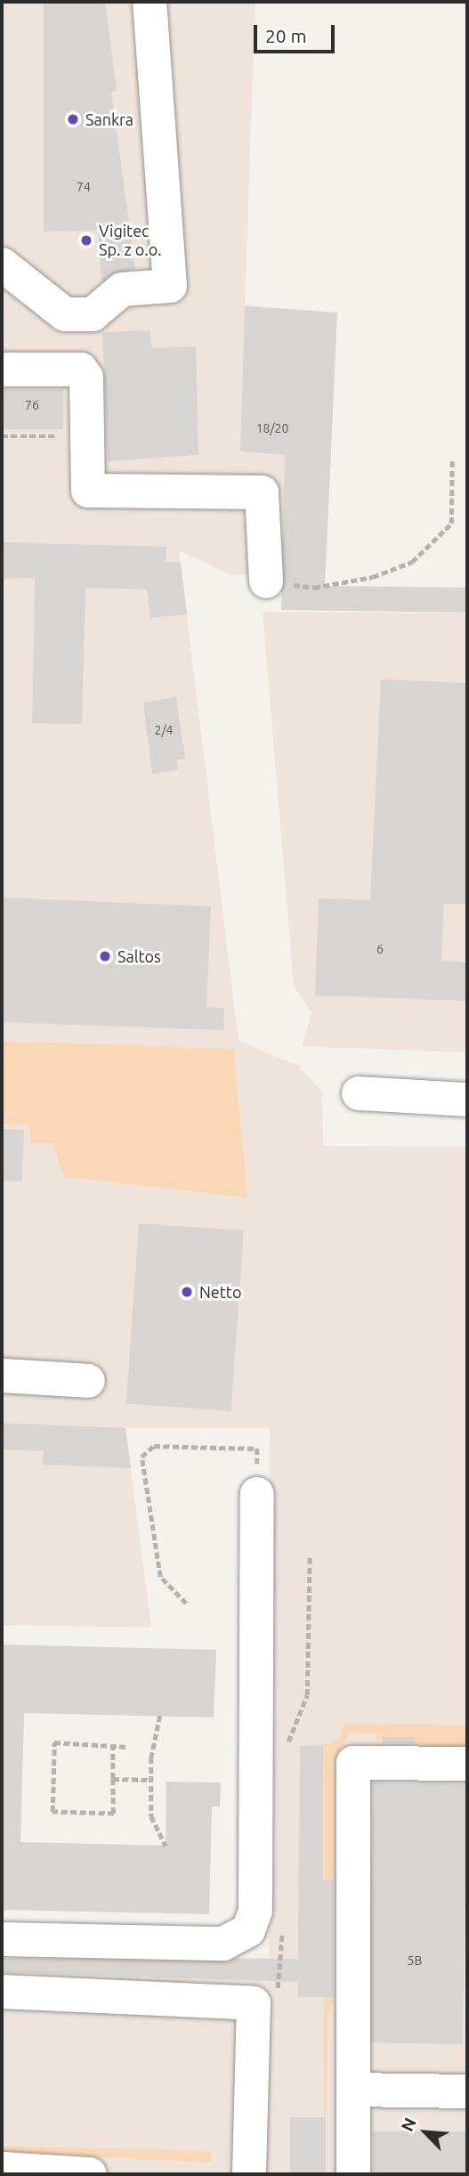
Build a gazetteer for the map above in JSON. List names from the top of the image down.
{
  "places": [
    "Sankra",
    "Vigitec Sp. z o.o.",
    "Saltos",
    "Netto"
  ],
  "house_numbers": [
    "74",
    "76",
    "18/20",
    "2/4",
    "6",
    "5B"
  ],
  "scale_bar": "20 m",
  "north": "top left"
}
